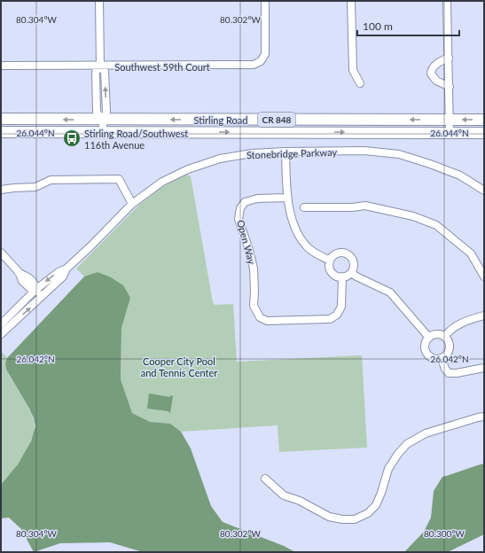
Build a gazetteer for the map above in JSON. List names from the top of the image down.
{
  "streets": {
    "main road": ["Stirling Road", "CR 848"],
    "street": ["Southwest 59th Court", "Stonebridge Parkway", "Open Way"]
  },
  "parks": ["Cooper City Pool and Tennis Center"],
  "places": {
    "bus stop": ["Stirling Road/Southwest 116th Avenue"]
  },
  "scale_bar": "100 m",
  "coordinates": [
    "80.304°W",
    "80.302°W",
    "26.044°N",
    "26.042°N",
    "80.300°W"
  ]
}
